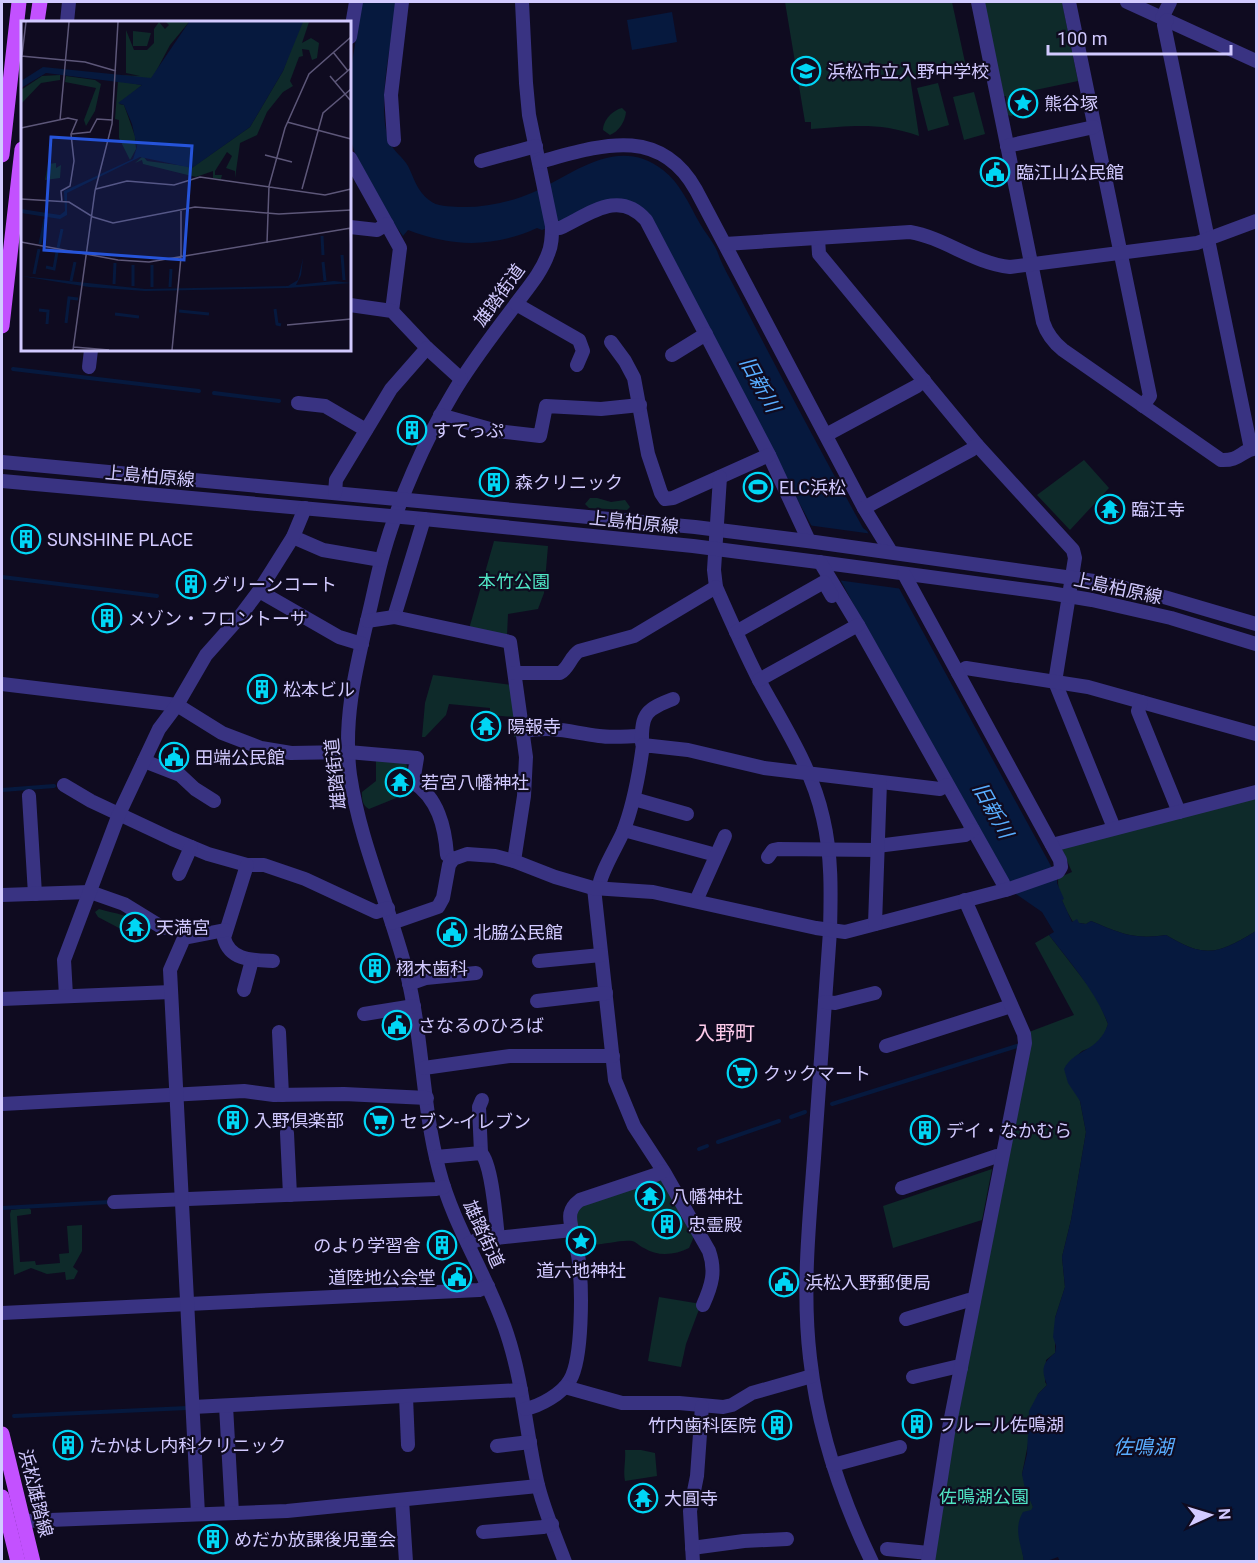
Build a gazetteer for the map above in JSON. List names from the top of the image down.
{
  "streets": {
    "main road": ["浜松雄踏線"],
    "street": ["雄踏街道", "上島柏原線"]
  },
  "crossings": [
    ["雄踏街道", "上島柏原線"]
  ],
  "districts": ["入野町"],
  "water": ["旧新川", "佐鳴湖"],
  "parks": ["本竹公園", "佐鳴湖公園"],
  "places": {
    "school or university": ["浜松市立入野中学校"],
    "place": ["熊谷塚", "道六地神社"],
    "public building": [
      "臨江山公民館",
      "田端公民館",
      "北脇公民館",
      "さなるのひろば",
      "道陸地公会堂",
      "浜松入野郵便局"
    ],
    "building": [
      "すてっぷ",
      "森クリニック",
      "SUNSHINE PLACE",
      "グリーンコート",
      "メゾン・フロントーサ",
      "松本ビル",
      "栩木歯科",
      "入野倶楽部",
      "デイ・なかむら",
      "忠霊殿",
      "のより学習舎",
      "フルール佐鳴湖",
      "竹内歯科医院",
      "たかはし内科クリニック",
      "めだか放課後児童会"
    ],
    "sports": ["ELC浜松"],
    "temple": [
      "臨江寺",
      "陽報寺",
      "若宮八幡神社",
      "天満宮",
      "八幡神社",
      "大圓寺"
    ],
    "supermarket": ["クックマート", "セブン-イレブン"]
  },
  "scale_bar": "100 m",
  "north": "right"
}
